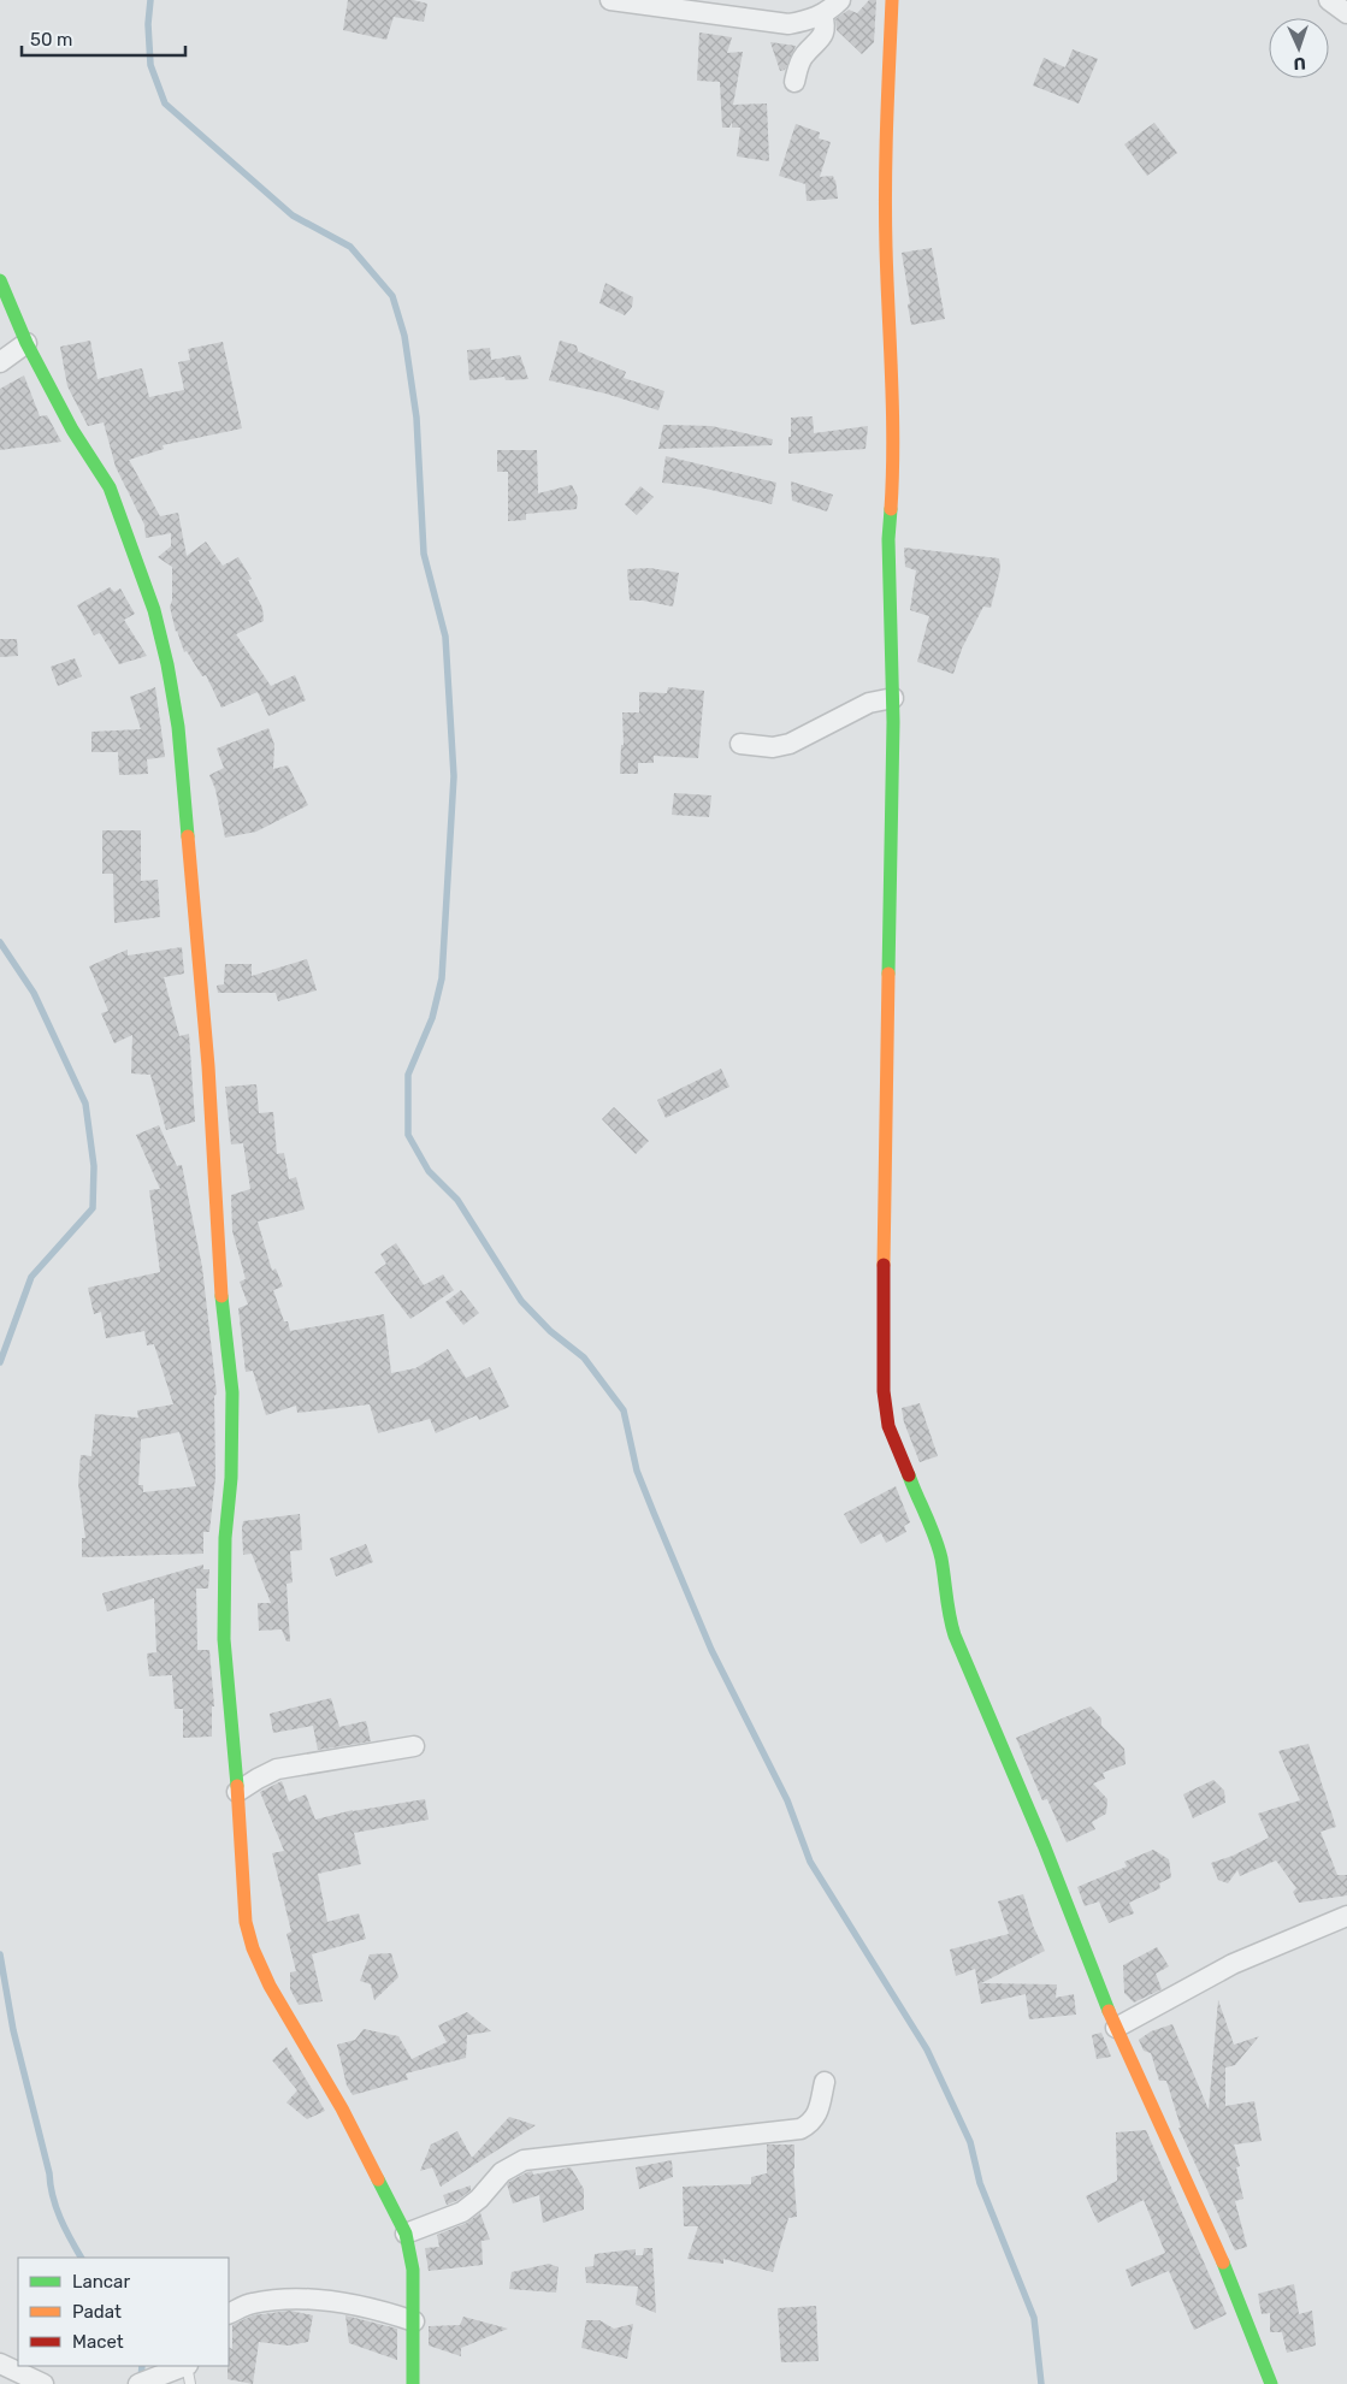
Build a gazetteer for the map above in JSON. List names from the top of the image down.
{
  "legend": ["Lancar", "Padat", "Macet"],
  "scale_bar": "50 m",
  "north": "bottom"
}
